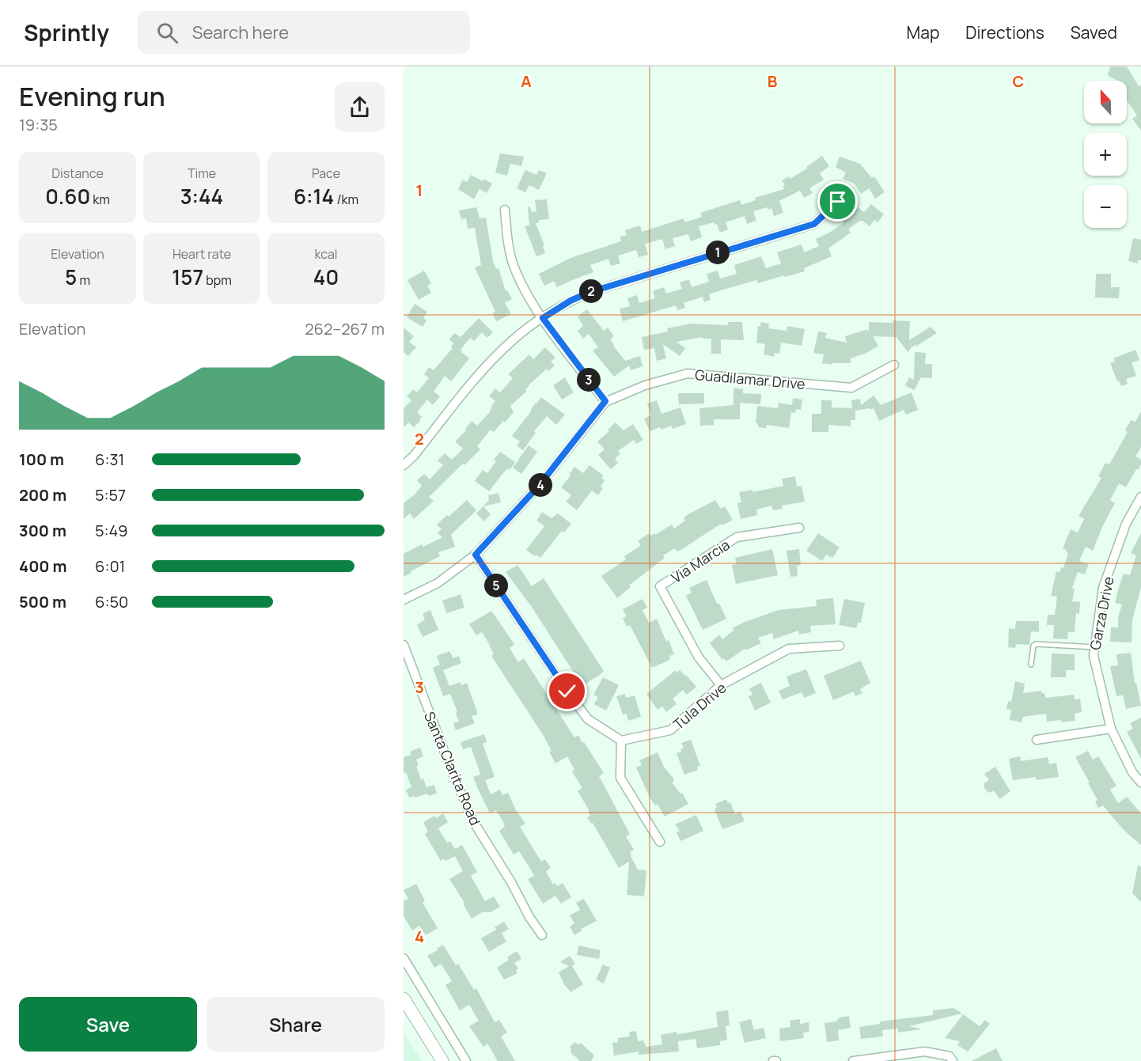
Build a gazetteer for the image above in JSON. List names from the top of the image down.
{
  "streets": {
    "street": [
      "Guadilamar Drive",
      "Via Marcia",
      "Garza Drive",
      "Tula Drive",
      "Santa Clarita Road"
    ]
  },
  "crossings": [
    ["Via Marcia", "Tula Drive"]
  ],
  "north": "top",
  "page": {
    "header": "Sprintly",
    "search": "Search here",
    "nav": ["Map", "Directions", "Saved"],
    "heading": ["Evening run", "19:35"],
    "map_buttons": ["+", "−"],
    "stats": [
      ["Distance", "0.60 km"],
      ["Time", "3:44"],
      ["Pace", "6:14 /km"],
      ["Elevation", "5 m"],
      ["Heart rate", "157 bpm"],
      ["kcal", "40"]
    ],
    "pins": [
      "1",
      "2",
      "3",
      "4",
      "5"
    ],
    "chart": ["Elevation", "262–267 m"],
    "list": [
      {
        "name": "100 m",
        "note": "6:31"
      },
      {
        "name": "200 m",
        "note": "5:57"
      },
      {
        "name": "300 m",
        "note": "5:49"
      },
      {
        "name": "400 m",
        "note": "6:01"
      },
      {
        "name": "500 m",
        "note": "6:50"
      }
    ],
    "buttons": ["Save", "Share"]
  },
  "grid": {
    "columns": ["A", "B", "C"],
    "rows": [
      "1",
      "2",
      "3",
      "4"
    ]
  }
}
